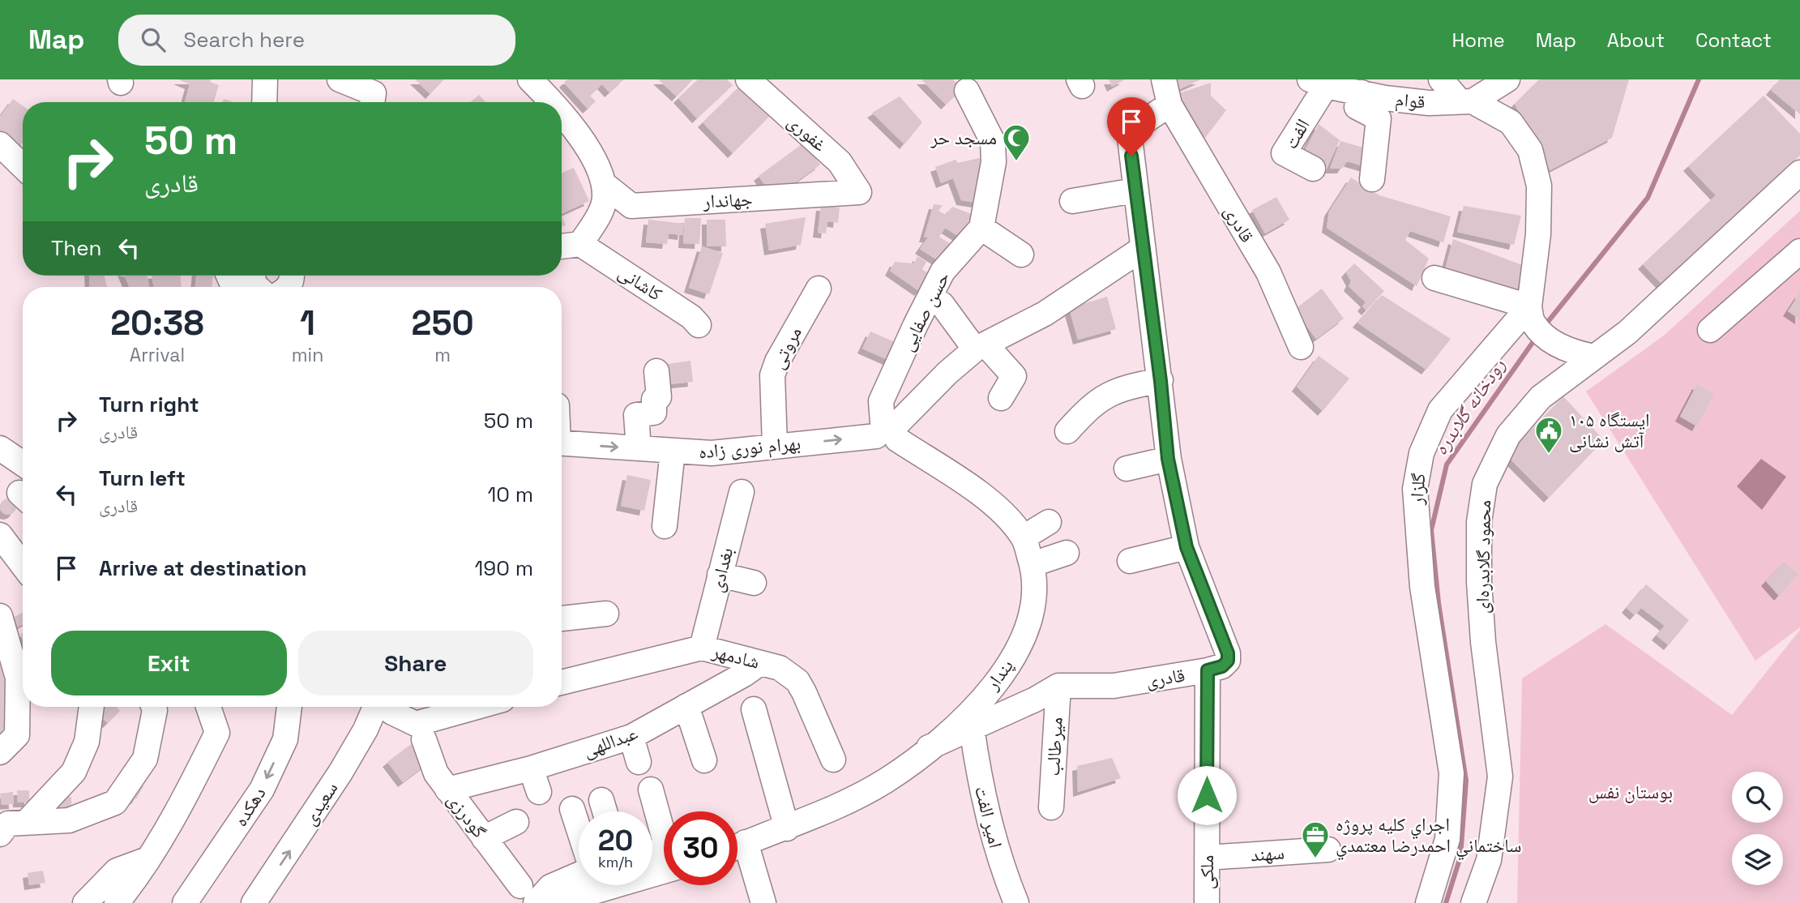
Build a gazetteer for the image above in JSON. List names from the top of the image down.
{
  "streets": {
    "street": [
      "قوام",
      "غفوری",
      "الفت",
      "جهاندار",
      "قادری",
      "کاشانی",
      "حسن صفایی",
      "مروتی",
      "بهرام نوری زاده",
      "گلزار",
      "محمود گلابدره‌ای",
      "بغدادی",
      "شادمهر",
      "پندار",
      "عبداللهی",
      "میرطالب",
      "سعیدی",
      "دهکده",
      "گودرزی",
      "امیر الفت",
      "سهند",
      "ملکی"
    ]
  },
  "crossings": [
    ["قوام", "الفت"],
    ["غفوری", "جهاندار"],
    ["قادری", "میرطالب"],
    ["قادری", "ملکی"],
    ["حسن صفایی", "بهرام نوری زاده"],
    ["حسن صفایی", "پندار"],
    ["مروتی", "بهرام نوری زاده"],
    ["بهرام نوری زاده", "پندار"],
    ["بغدادی", "شادمهر"],
    ["شادمهر", "عبداللهی"],
    ["عبداللهی", "گودرزی"],
    ["سهند", "ملکی"]
  ],
  "one_way": ["بهرام نوری زاده"],
  "water": ["رودخانه گلابدره"],
  "parks": ["بوستان نفس"],
  "places": {
    "mosque": ["مسجد حر"],
    "public building": ["ایستگاه ۱۰۵ آتش نشانی"],
    "office": ["اجراي كليه پروژه ساختماني احمدرضا معتمدي"]
  },
  "page": {
    "header": "Map",
    "search": "Search here",
    "nav": [
      "Home",
      "Map",
      "About",
      "Contact"
    ],
    "turn": ["50 m", "قادری"],
    "then": "Then",
    "eta": [
      "20:38",
      "Arrival",
      "1",
      "min",
      "250",
      "m"
    ],
    "list": [
      {
        "name": "Turn right",
        "note": "قادری",
        "value": "50 m"
      },
      {
        "name": "Turn left",
        "note": "قادری",
        "value": "10 m"
      },
      {
        "name": "Arrive at destination",
        "value": "190 m"
      }
    ],
    "buttons": ["Exit", "Share"],
    "speed": "20 km/h",
    "limit": "30"
  }
}
